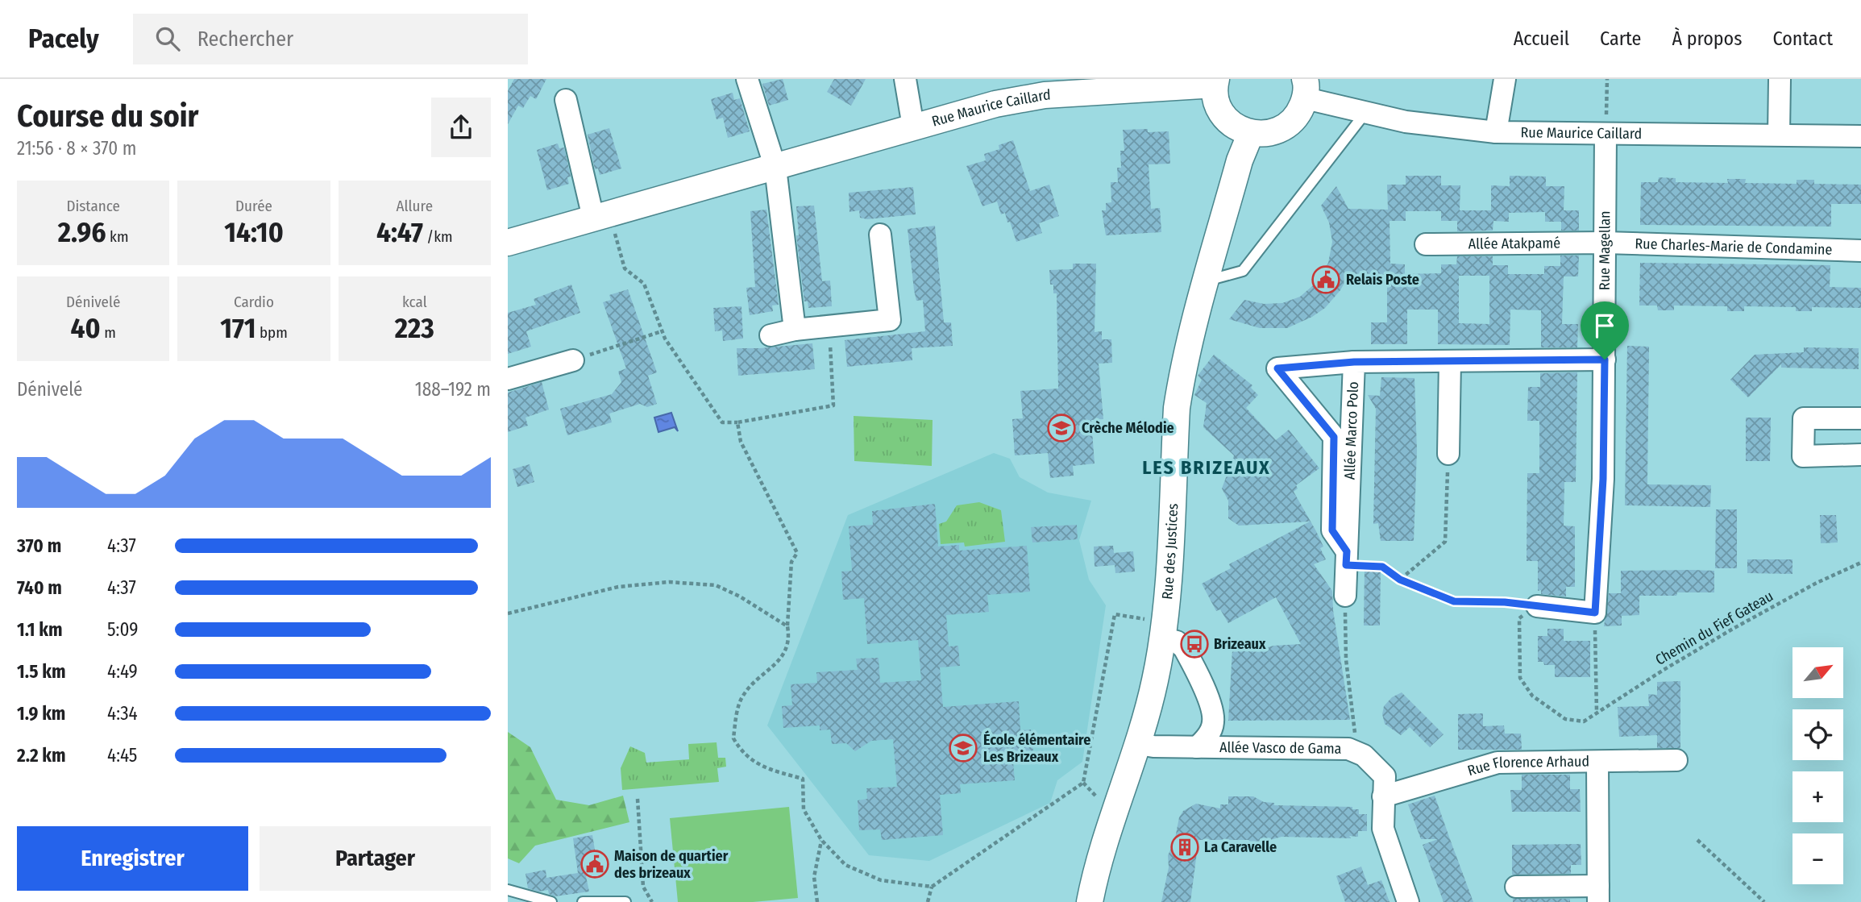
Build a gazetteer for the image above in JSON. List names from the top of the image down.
{
  "streets": {
    "street": [
      "Rue Maurice Caillard",
      "Allée Atakpamé",
      "Rue Charles-Marie de Condamine",
      "Rue Magellan",
      "Allée Marco Polo",
      "Rue des Justices",
      "Allée Vasco de Gama",
      "Rue Florence Arhaud"
    ],
    "path": ["Chemin du Fief Gateau"]
  },
  "crossings": [
    ["Rue Maurice Caillard", "Rue Magellan"],
    ["Allée Atakpamé", "Rue Charles-Marie de Condamine"],
    ["Allée Atakpamé", "Rue Magellan"],
    ["Rue Charles-Marie de Condamine", "Rue Magellan"],
    ["Rue Magellan", "Allée Marco Polo"],
    ["Rue des Justices", "Allée Vasco de Gama"],
    ["Allée Vasco de Gama", "Rue Florence Arhaud"]
  ],
  "districts": ["LES BRIZEAUX"],
  "places": {
    "public building": ["Relais Poste", "Maison de quartier des brizeaux"],
    "school or university": ["Crèche Mélodie", "École élémentaire Les Brizeaux"],
    "bus stop": ["Brizeaux"],
    "building": ["La Caravelle"]
  },
  "north": "top right",
  "page": {
    "header": "Pacely",
    "search": "Rechercher",
    "nav": [
      "Accueil",
      "Carte",
      "À propos",
      "Contact"
    ],
    "heading": ["Course du soir", "21:56 · 8 × 370 m"],
    "stats": [
      ["Distance", "2.96 km"],
      ["Durée", "14:10"],
      ["Allure", "4:47 /km"],
      ["Dénivelé", "40 m"],
      ["Cardio", "171 bpm"],
      ["kcal", "223"]
    ],
    "chart": ["Dénivelé", "188–192 m"],
    "list": [
      {
        "name": "370 m",
        "note": "4:37"
      },
      {
        "name": "740 m",
        "note": "4:37"
      },
      {
        "name": "1.1 km",
        "note": "5:09"
      },
      {
        "name": "1.5 km",
        "note": "4:49"
      },
      {
        "name": "1.9 km",
        "note": "4:34"
      },
      {
        "name": "2.2 km",
        "note": "4:45"
      }
    ],
    "map_buttons": ["+", "−"],
    "buttons": ["Enregistrer", "Partager"]
  }
}
